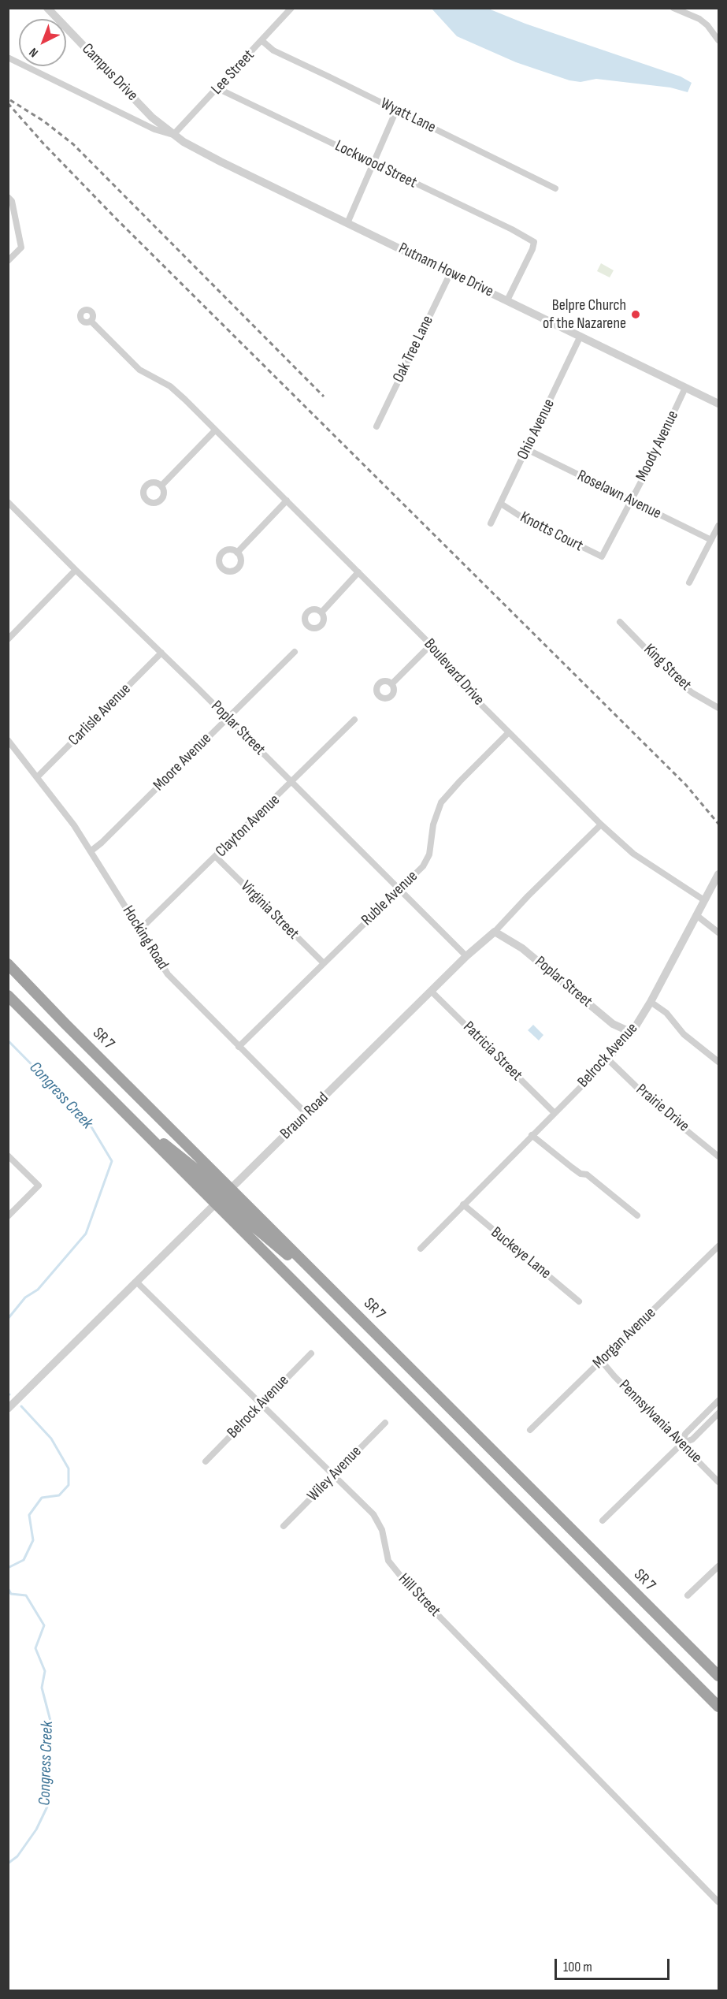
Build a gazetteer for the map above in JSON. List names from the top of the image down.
{
  "streets": {
    "highway": ["SR 7"],
    "street": [
      "Campus Drive",
      "Lee Street",
      "Wyatt Lane",
      "Lockwood Street",
      "Putnam Howe Drive",
      "Oak Tree Lane",
      "Ohio Avenue",
      "Moody Avenue",
      "Roselawn Avenue",
      "Knotts Court",
      "King Street",
      "Boulevard Drive",
      "Carlisle Avenue",
      "Poplar Street",
      "Moore Avenue",
      "Clayton Avenue",
      "Ruble Avenue",
      "Virginia Street",
      "Hocking Road",
      "Patricia Street",
      "Belrock Avenue",
      "Prairie Drive",
      "Braun Road",
      "Buckeye Lane",
      "Morgan Avenue",
      "Pennsylvania Avenue",
      "Wiley Avenue",
      "Hill Street"
    ]
  },
  "crossings": [
    ["Campus Drive", "Lee Street"],
    ["Campus Drive", "Putnam Howe Drive"],
    ["Lee Street", "Wyatt Lane"],
    ["Lee Street", "Lockwood Street"],
    ["Lee Street", "Putnam Howe Drive"],
    ["Lockwood Street", "Putnam Howe Drive"],
    ["Putnam Howe Drive", "Oak Tree Lane"],
    ["Putnam Howe Drive", "Ohio Avenue"],
    ["Putnam Howe Drive", "Moody Avenue"],
    ["Ohio Avenue", "Roselawn Avenue"],
    ["Ohio Avenue", "Knotts Court"],
    ["Moody Avenue", "Roselawn Avenue"],
    ["Moody Avenue", "Knotts Court"],
    ["Boulevard Drive", "Ruble Avenue"],
    ["Boulevard Drive", "Belrock Avenue"],
    ["Boulevard Drive", "Braun Road"],
    ["Carlisle Avenue", "Poplar Street"],
    ["Carlisle Avenue", "Hocking Road"],
    ["Poplar Street", "Moore Avenue"],
    ["Poplar Street", "Clayton Avenue"],
    ["Poplar Street", "Ruble Avenue"],
    ["Poplar Street", "Belrock Avenue"],
    ["Poplar Street", "Braun Road"],
    ["Moore Avenue", "Hocking Road"],
    ["Clayton Avenue", "Virginia Street"],
    ["Clayton Avenue", "Hocking Road"],
    ["Ruble Avenue", "Virginia Street"],
    ["Ruble Avenue", "Hocking Road"],
    ["Hocking Road", "Braun Road"],
    ["SR 7", "Braun Road"],
    ["Patricia Street", "Belrock Avenue"],
    ["Patricia Street", "Braun Road"],
    ["Belrock Avenue", "Prairie Drive"],
    ["Belrock Avenue", "Buckeye Lane"],
    ["Belrock Avenue", "Hill Street"],
    ["Braun Road", "Hill Street"],
    ["Morgan Avenue", "Pennsylvania Avenue"],
    ["Wiley Avenue", "Hill Street"]
  ],
  "water": ["Congress Creek"],
  "places": ["Belpre Church of the Nazarene"],
  "scale_bar": "100 m",
  "north": "bottom left"
}
